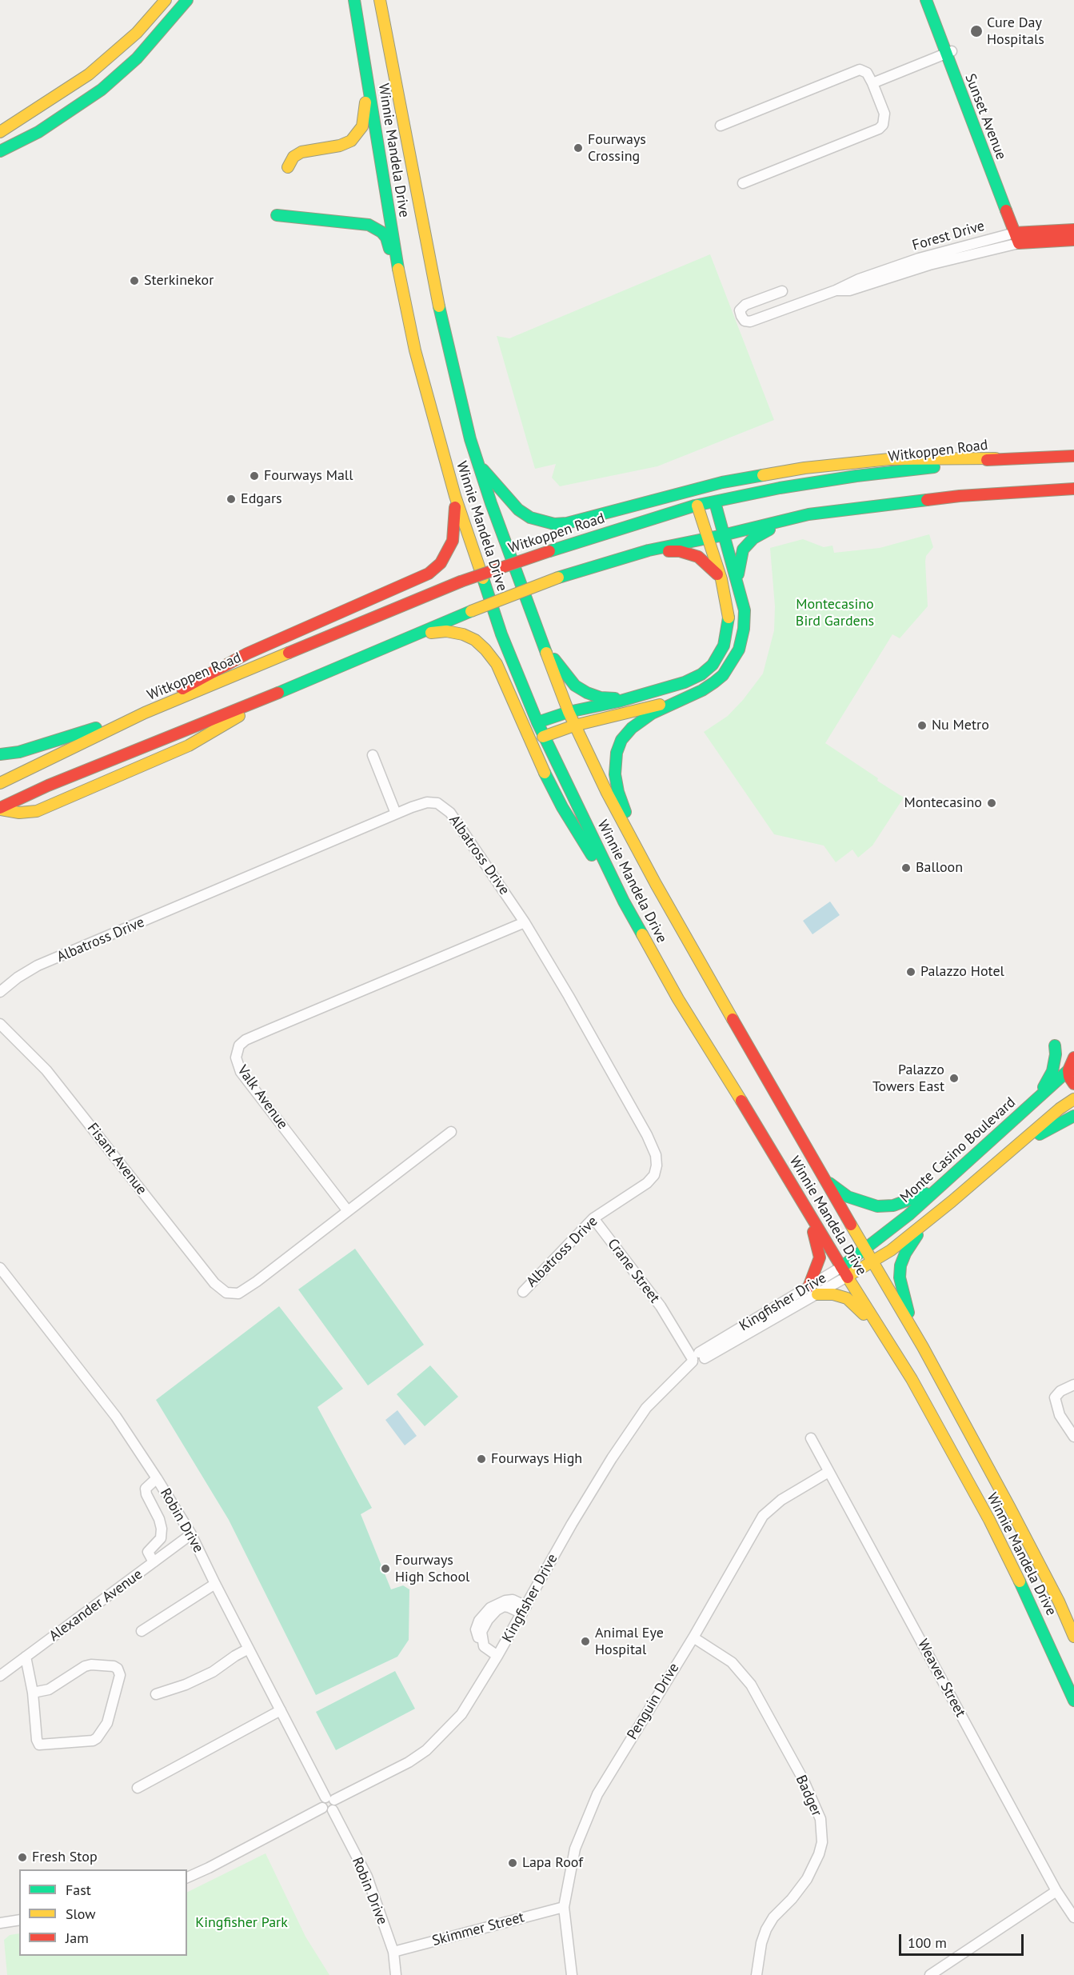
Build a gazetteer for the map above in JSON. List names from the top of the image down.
{
  "streets": {
    "main road": [
      "Sunset Avenue",
      "Winnie Mandela Drive",
      "Forest Drive",
      "Witkoppen Road",
      "Monte Casino Boulevard"
    ],
    "street": [
      "Albatross Drive",
      "Valk Avenue",
      "Fisant Avenue",
      "Crane Street",
      "Kingfisher Drive",
      "Robin Drive",
      "Alexander Avenue",
      "Weaver Street",
      "Penguin Drive",
      "Badger",
      "Skimmer Street"
    ]
  },
  "crossings": [
    ["Sunset Avenue", "Forest Drive"],
    ["Winnie Mandela Drive", "Monte Casino Boulevard"],
    ["Winnie Mandela Drive", "Kingfisher Drive"],
    ["Albatross Drive", "Valk Avenue"],
    ["Albatross Drive", "Crane Street"],
    ["Valk Avenue", "Fisant Avenue"],
    ["Monte Casino Boulevard", "Kingfisher Drive"],
    ["Crane Street", "Kingfisher Drive"],
    ["Kingfisher Drive", "Robin Drive"],
    ["Robin Drive", "Alexander Avenue"],
    ["Robin Drive", "Skimmer Street"],
    ["Weaver Street", "Penguin Drive"],
    ["Penguin Drive", "Badger"],
    ["Penguin Drive", "Skimmer Street"]
  ],
  "parks": ["Montecasino Bird Gardens", "Kingfisher Park"],
  "places": [
    "Cure Day Hospitals",
    "Fourways Crossing",
    "Sterkinekor",
    "Fourways Mall",
    "Edgars",
    "Nu Metro",
    "Montecasino",
    "Balloon",
    "Palazzo Hotel",
    "Palazzo Towers East",
    "Fourways High",
    "Fourways High School",
    "Animal Eye Hospital",
    "Fresh Stop",
    "Lapa Roof"
  ],
  "legend": ["Fast", "Slow", "Jam"],
  "scale_bar": "100 m"
}
